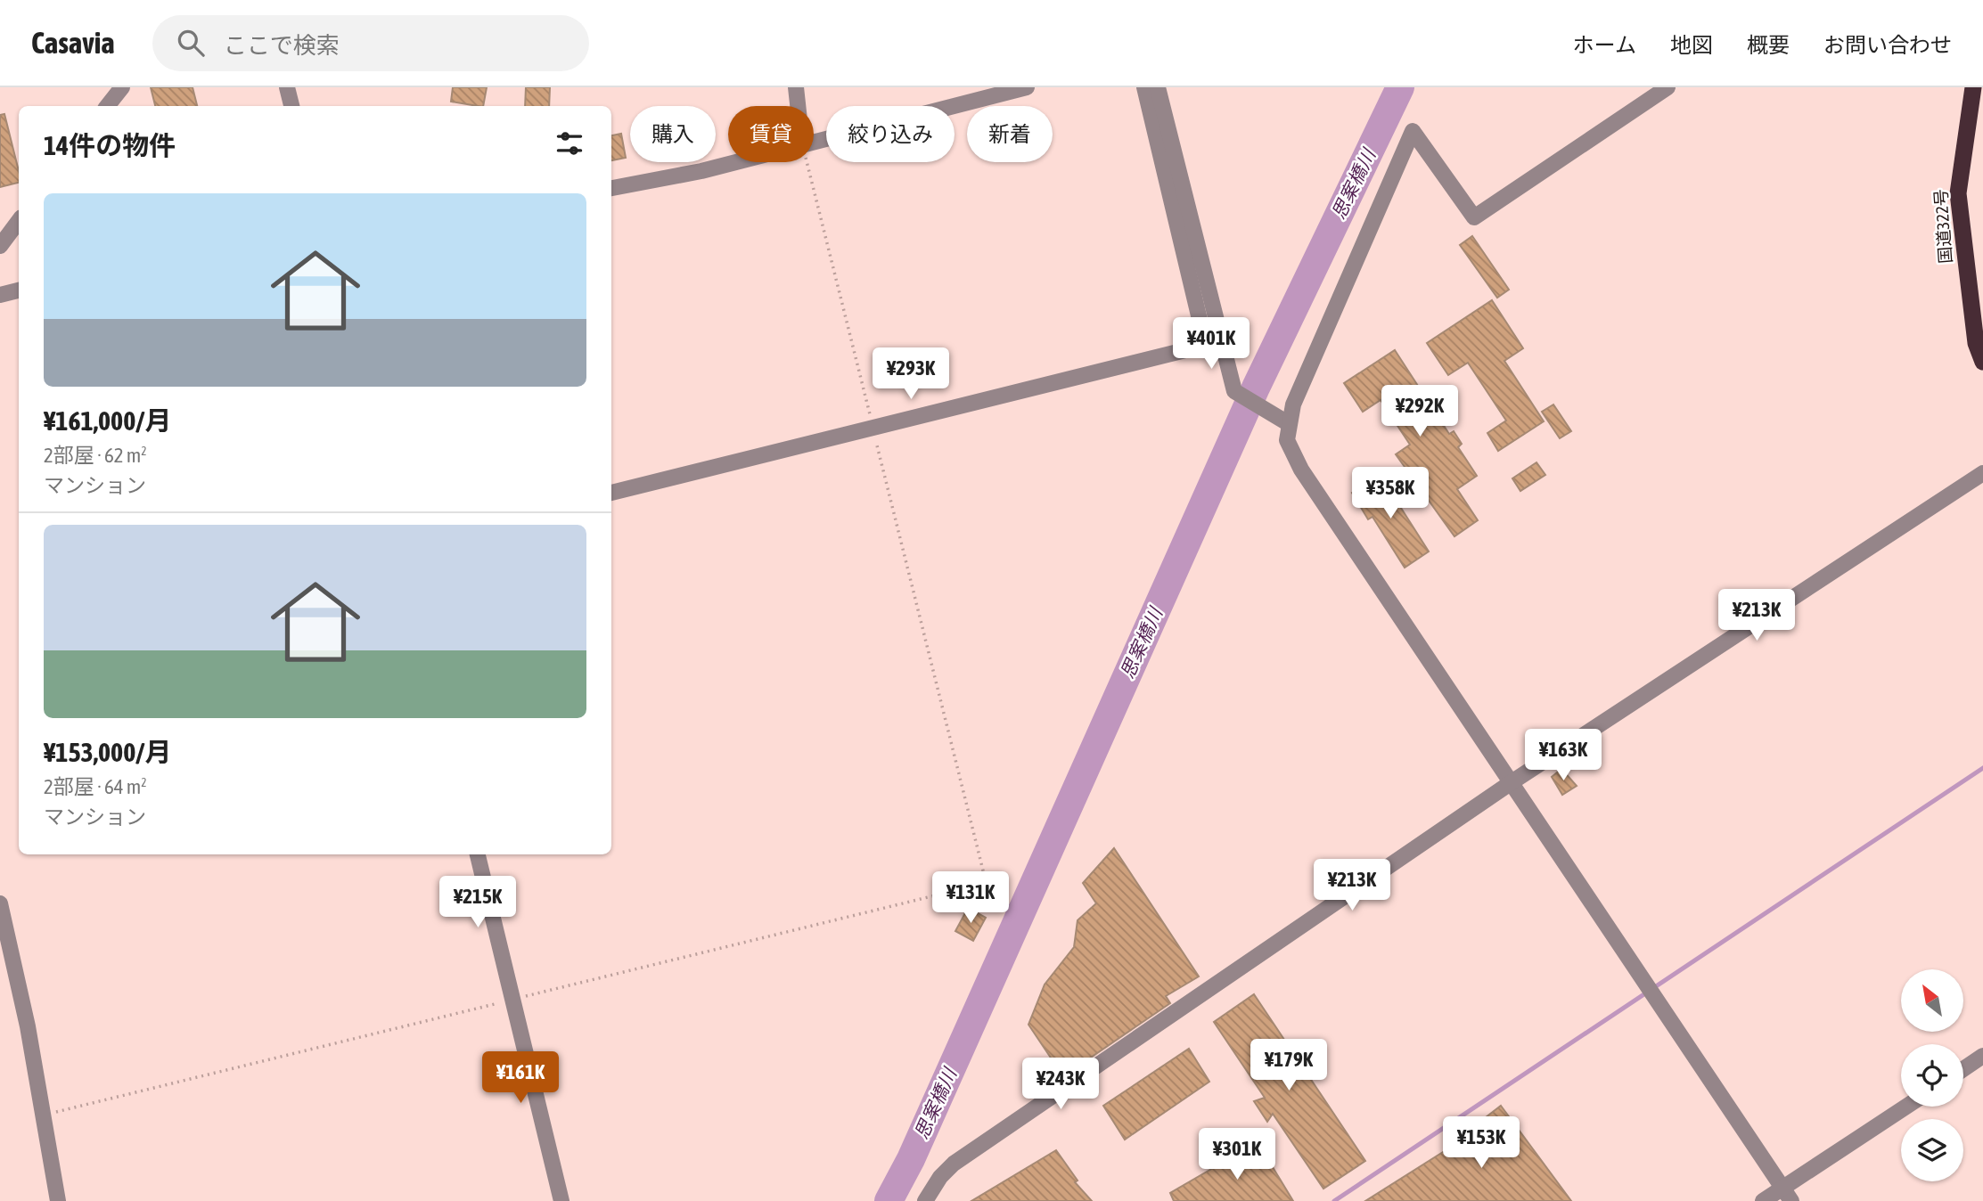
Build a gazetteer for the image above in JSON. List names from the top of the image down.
{
  "streets": {
    "highway": ["国道322号"]
  },
  "water": ["思案橋川"],
  "north": "top left",
  "page": {
    "header": "Casavia",
    "search": "ここで検索",
    "nav": [
      "ホーム",
      "地図",
      "概要",
      "お問い合わせ"
    ],
    "chip": [
      "購入",
      "賃貸",
      "絞り込み",
      "新着"
    ],
    "heading": "14件の物件",
    "list": [
      {
        "name": "¥161,000/月",
        "note": "2部屋 · 62 m² · マンション"
      },
      {
        "name": "¥153,000/月",
        "note": "2部屋 · 64 m² · マンション"
      }
    ],
    "price": [
      "¥401K",
      "¥293K",
      "¥292K",
      "¥358K",
      "¥213K",
      "¥163K",
      "¥213K",
      "¥131K",
      "¥215K",
      "¥179K",
      "¥161K",
      "¥243K",
      "¥153K",
      "¥301K"
    ]
  }
}
